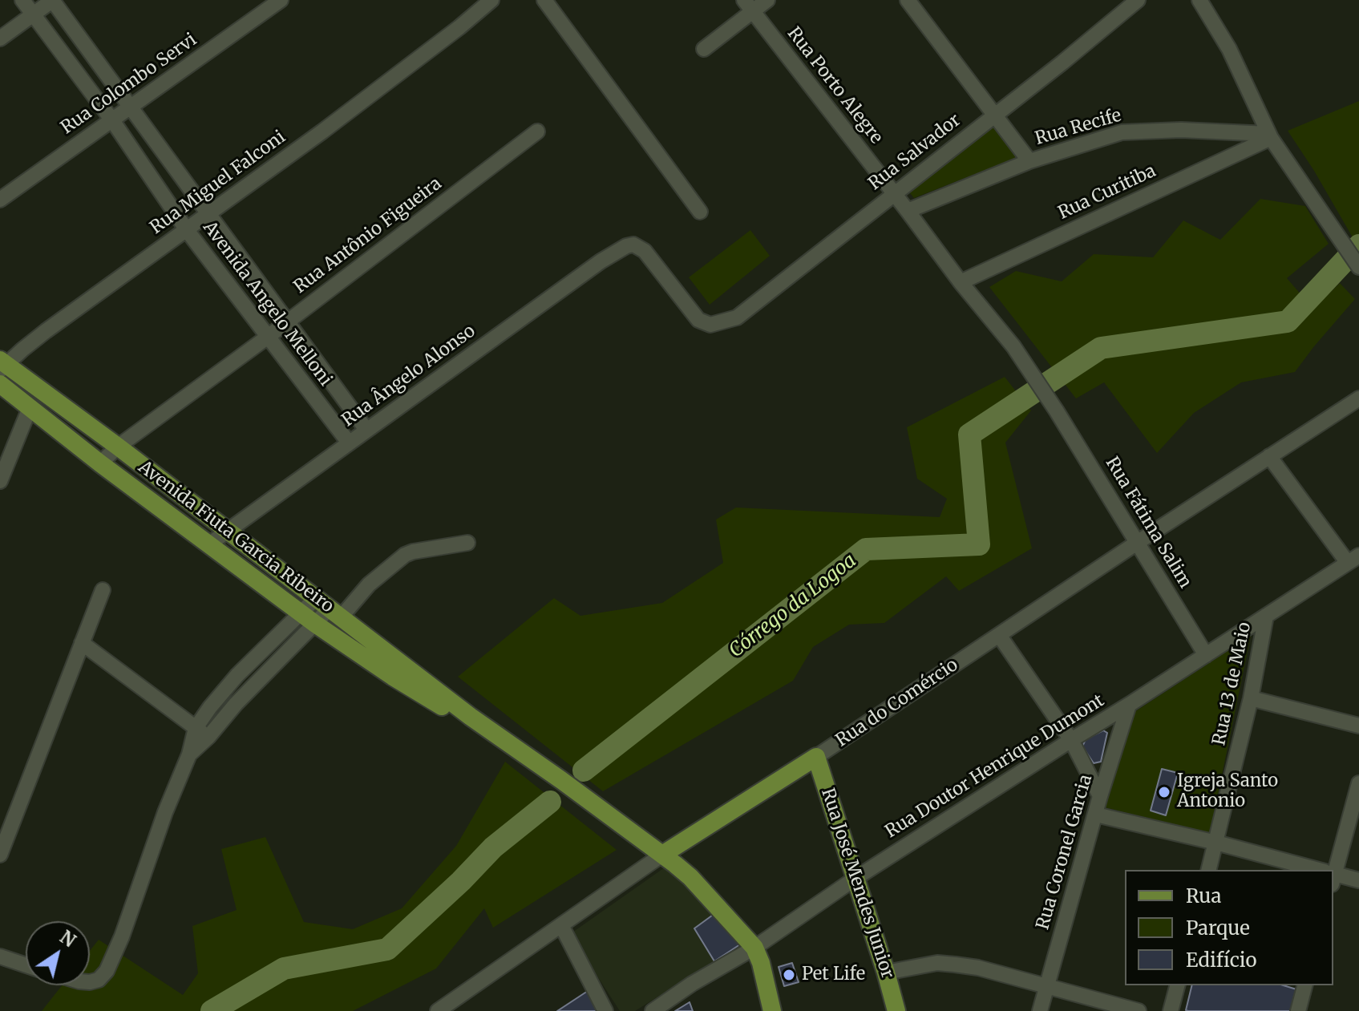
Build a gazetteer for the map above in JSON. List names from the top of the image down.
{
  "streets": {
    "main road": ["Avenida Fiuta Garcia Ribeiro", "Rua do Comércio", "Rua José Mendes Junior"],
    "street": [
      "Rua Colombo Servi",
      "Rua Porto Alegre",
      "Rua Recife",
      "Rua Salvador",
      "Rua Miguel Falconi",
      "Rua Curitiba",
      "Rua Antônio Figueira",
      "Avenida Angelo Melloni",
      "Rua Ângelo Alonso",
      "Rua Fátima Salim",
      "Rua 13 de Maio",
      "Rua Doutor Henrique Dumont",
      "Rua Coronel Garcia"
    ]
  },
  "crossings": [
    ["Rua Colombo Servi", "Avenida Angelo Melloni"],
    ["Rua Porto Alegre", "Rua Recife"],
    ["Rua Porto Alegre", "Rua Salvador"],
    ["Rua Porto Alegre", "Rua Curitiba"],
    ["Rua Porto Alegre", "Rua Fátima Salim"],
    ["Rua Recife", "Rua Curitiba"],
    ["Rua Salvador", "Rua Ângelo Alonso"],
    ["Rua Miguel Falconi", "Avenida Angelo Melloni"],
    ["Rua Miguel Falconi", "Avenida Fiuta Garcia Ribeiro"],
    ["Rua Antônio Figueira", "Avenida Angelo Melloni"],
    ["Rua Antônio Figueira", "Avenida Fiuta Garcia Ribeiro"],
    ["Avenida Angelo Melloni", "Rua Ângelo Alonso"],
    ["Rua Ângelo Alonso", "Avenida Fiuta Garcia Ribeiro"],
    ["Rua Fátima Salim", "Rua do Comércio"],
    ["Rua Fátima Salim", "Rua Doutor Henrique Dumont"],
    ["Avenida Fiuta Garcia Ribeiro", "Rua do Comércio"],
    ["Avenida Fiuta Garcia Ribeiro", "Rua Doutor Henrique Dumont"],
    ["Rua 13 de Maio", "Rua Doutor Henrique Dumont"],
    ["Rua do Comércio", "Rua José Mendes Junior"],
    ["Rua Doutor Henrique Dumont", "Rua Coronel Garcia"],
    ["Rua Doutor Henrique Dumont", "Rua José Mendes Junior"]
  ],
  "water": ["Córrego da Logoa"],
  "places": ["Igreja Santo Antonio", "Pet Life"],
  "legend": ["Rua", "Parque", "Edifício"],
  "north": "top right"
}
